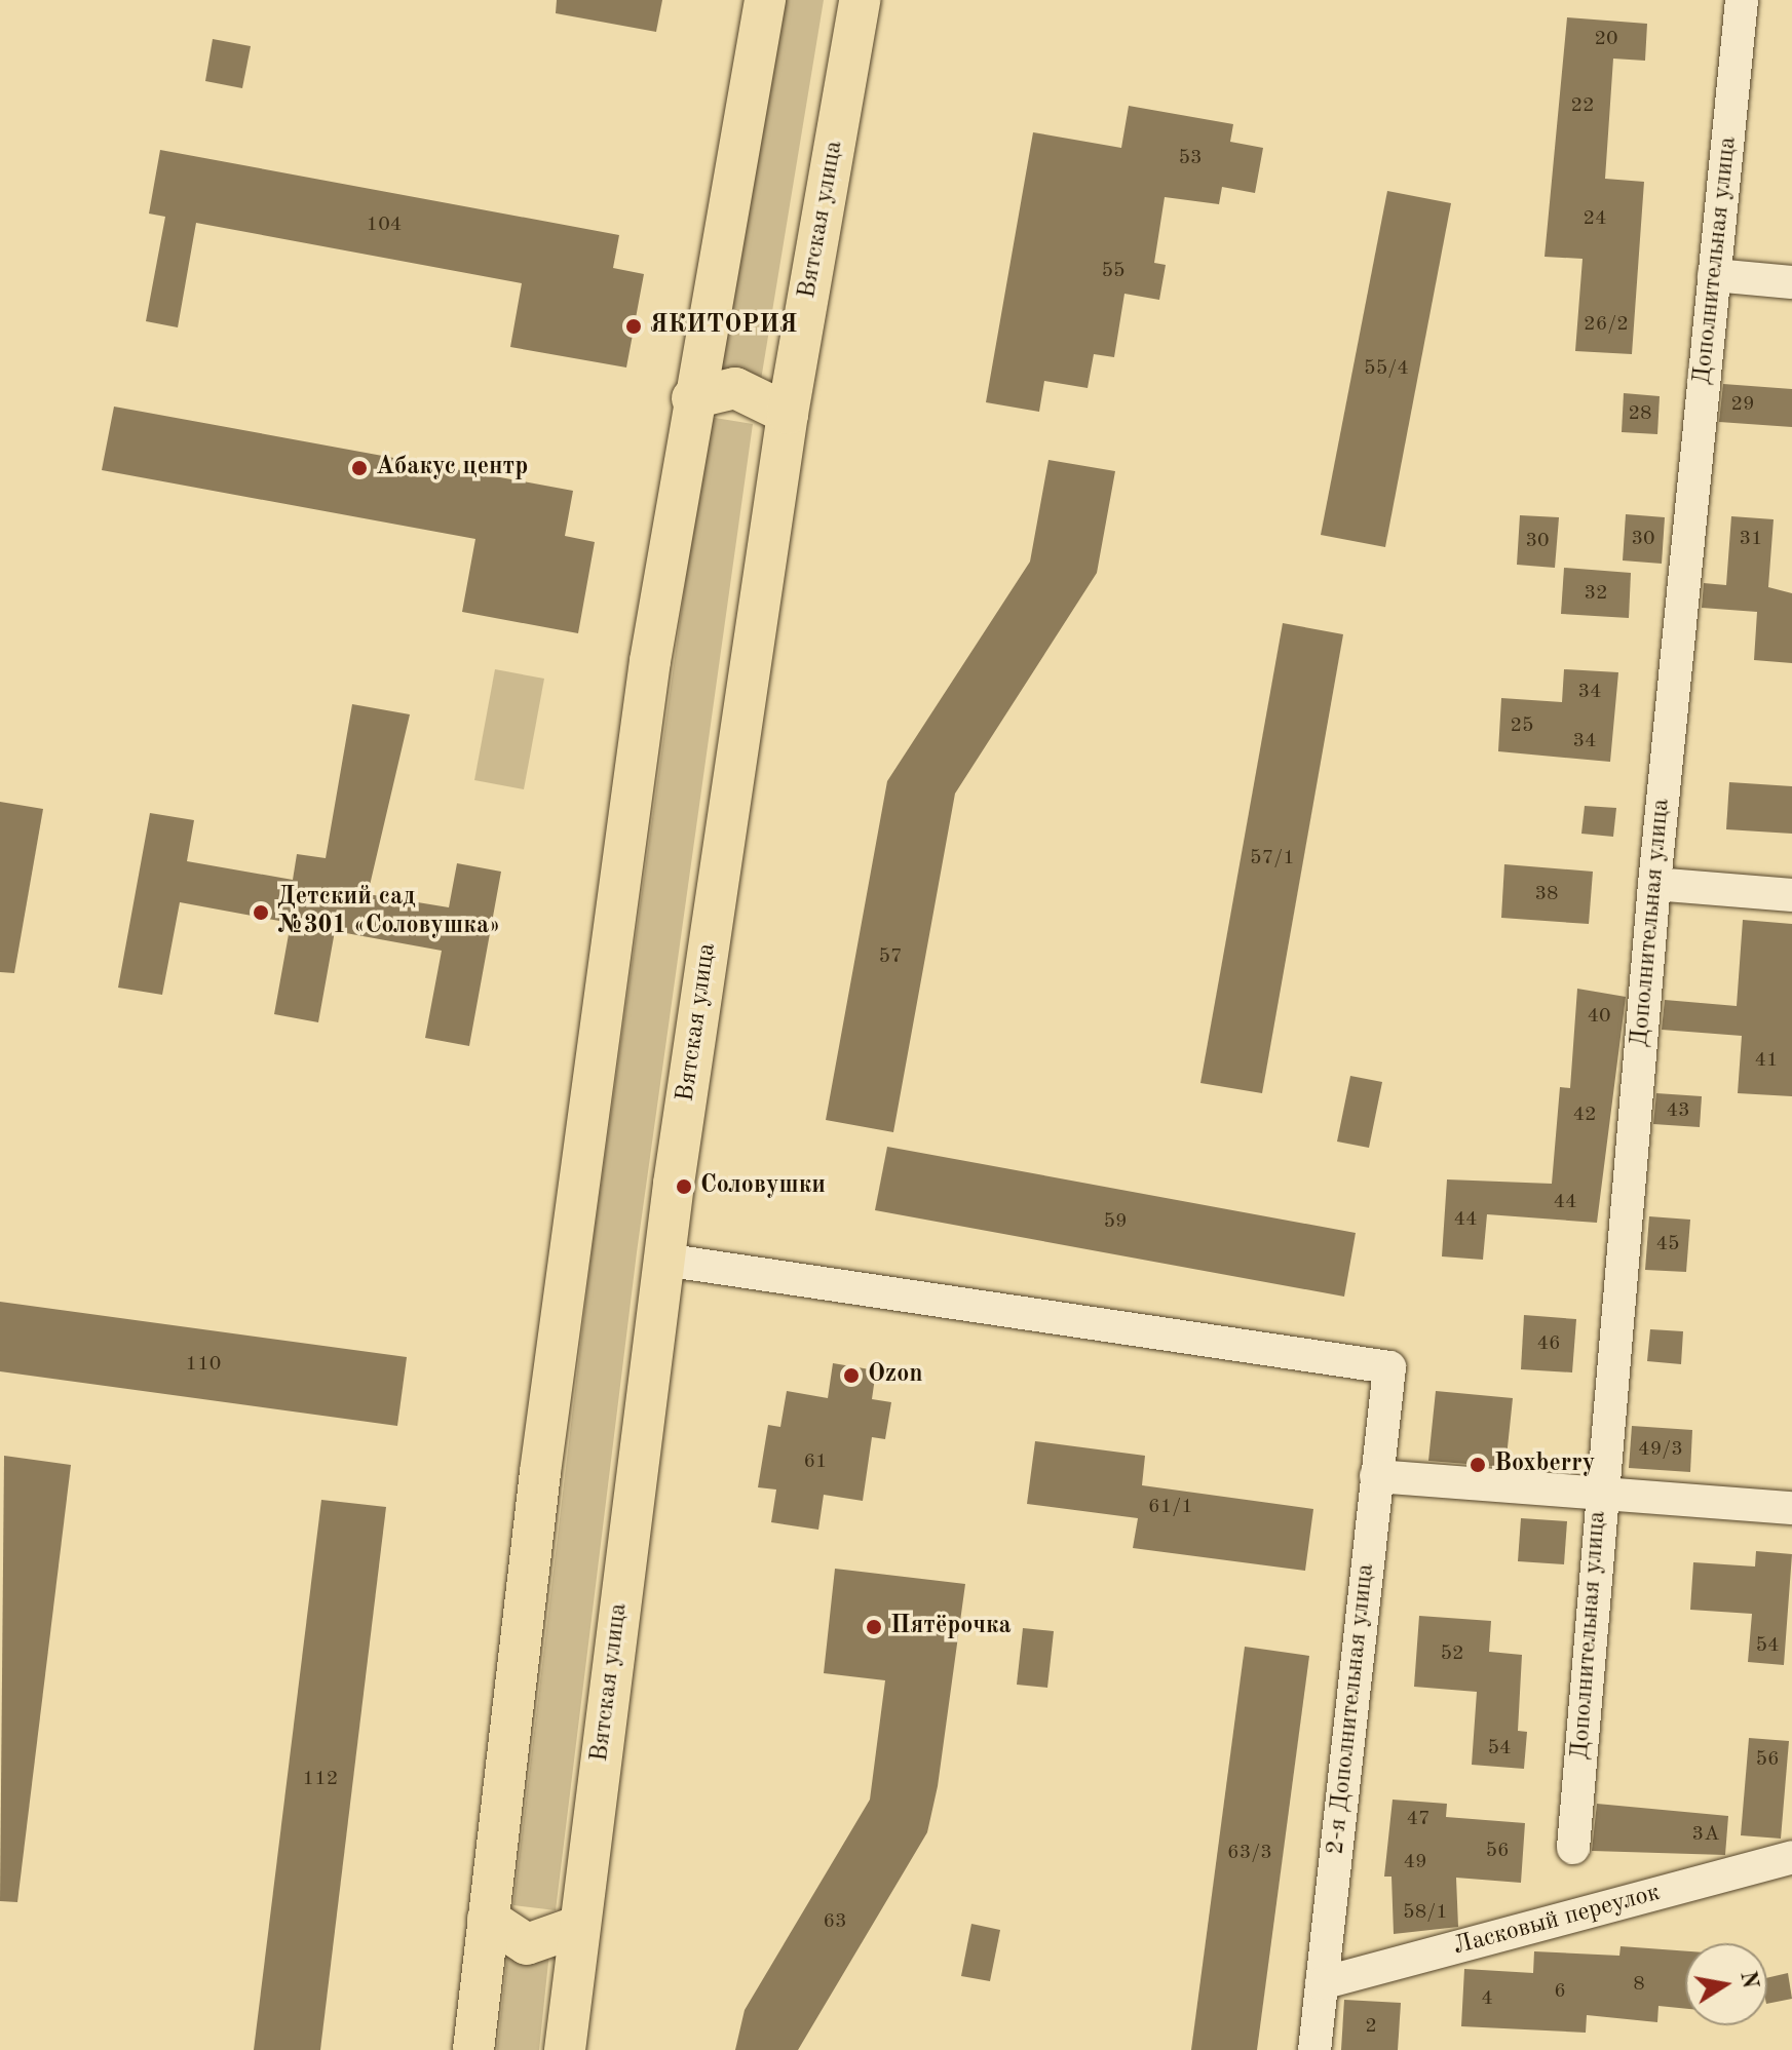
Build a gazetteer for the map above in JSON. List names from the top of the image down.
{
  "streets": {
    "main road": ["Вятская улица"],
    "street": ["Дополнительная улица", "2-я Дополнительная улица", "Ласковый переулок"]
  },
  "crossings": [
    ["Вятская улица", "2-я Дополнительная улица"],
    ["2-я Дополнительная улица", "Ласковый переулок"]
  ],
  "places": [
    "ЯКИТОРИЯ",
    "Абакус центр",
    "Детский сад №301 «Соловушка»",
    "Соловушки",
    "Ozon",
    "Boxberry",
    "Пятёрочка"
  ],
  "house_numbers": [
    "20",
    "22",
    "53",
    "24",
    "104",
    "55",
    "26/2",
    "55/4",
    "29",
    "28",
    "30",
    "31",
    "30",
    "32",
    "34",
    "25",
    "34",
    "57/1",
    "38",
    "57",
    "40",
    "41",
    "43",
    "42",
    "44",
    "44",
    "59",
    "45",
    "46",
    "110",
    "49/3",
    "61",
    "61/1",
    "54",
    "52",
    "54",
    "56",
    "112",
    "47",
    "3А",
    "56",
    "63/3",
    "49",
    "58/1",
    "63",
    "8",
    "6",
    "4",
    "2"
  ],
  "north": "right"
}
